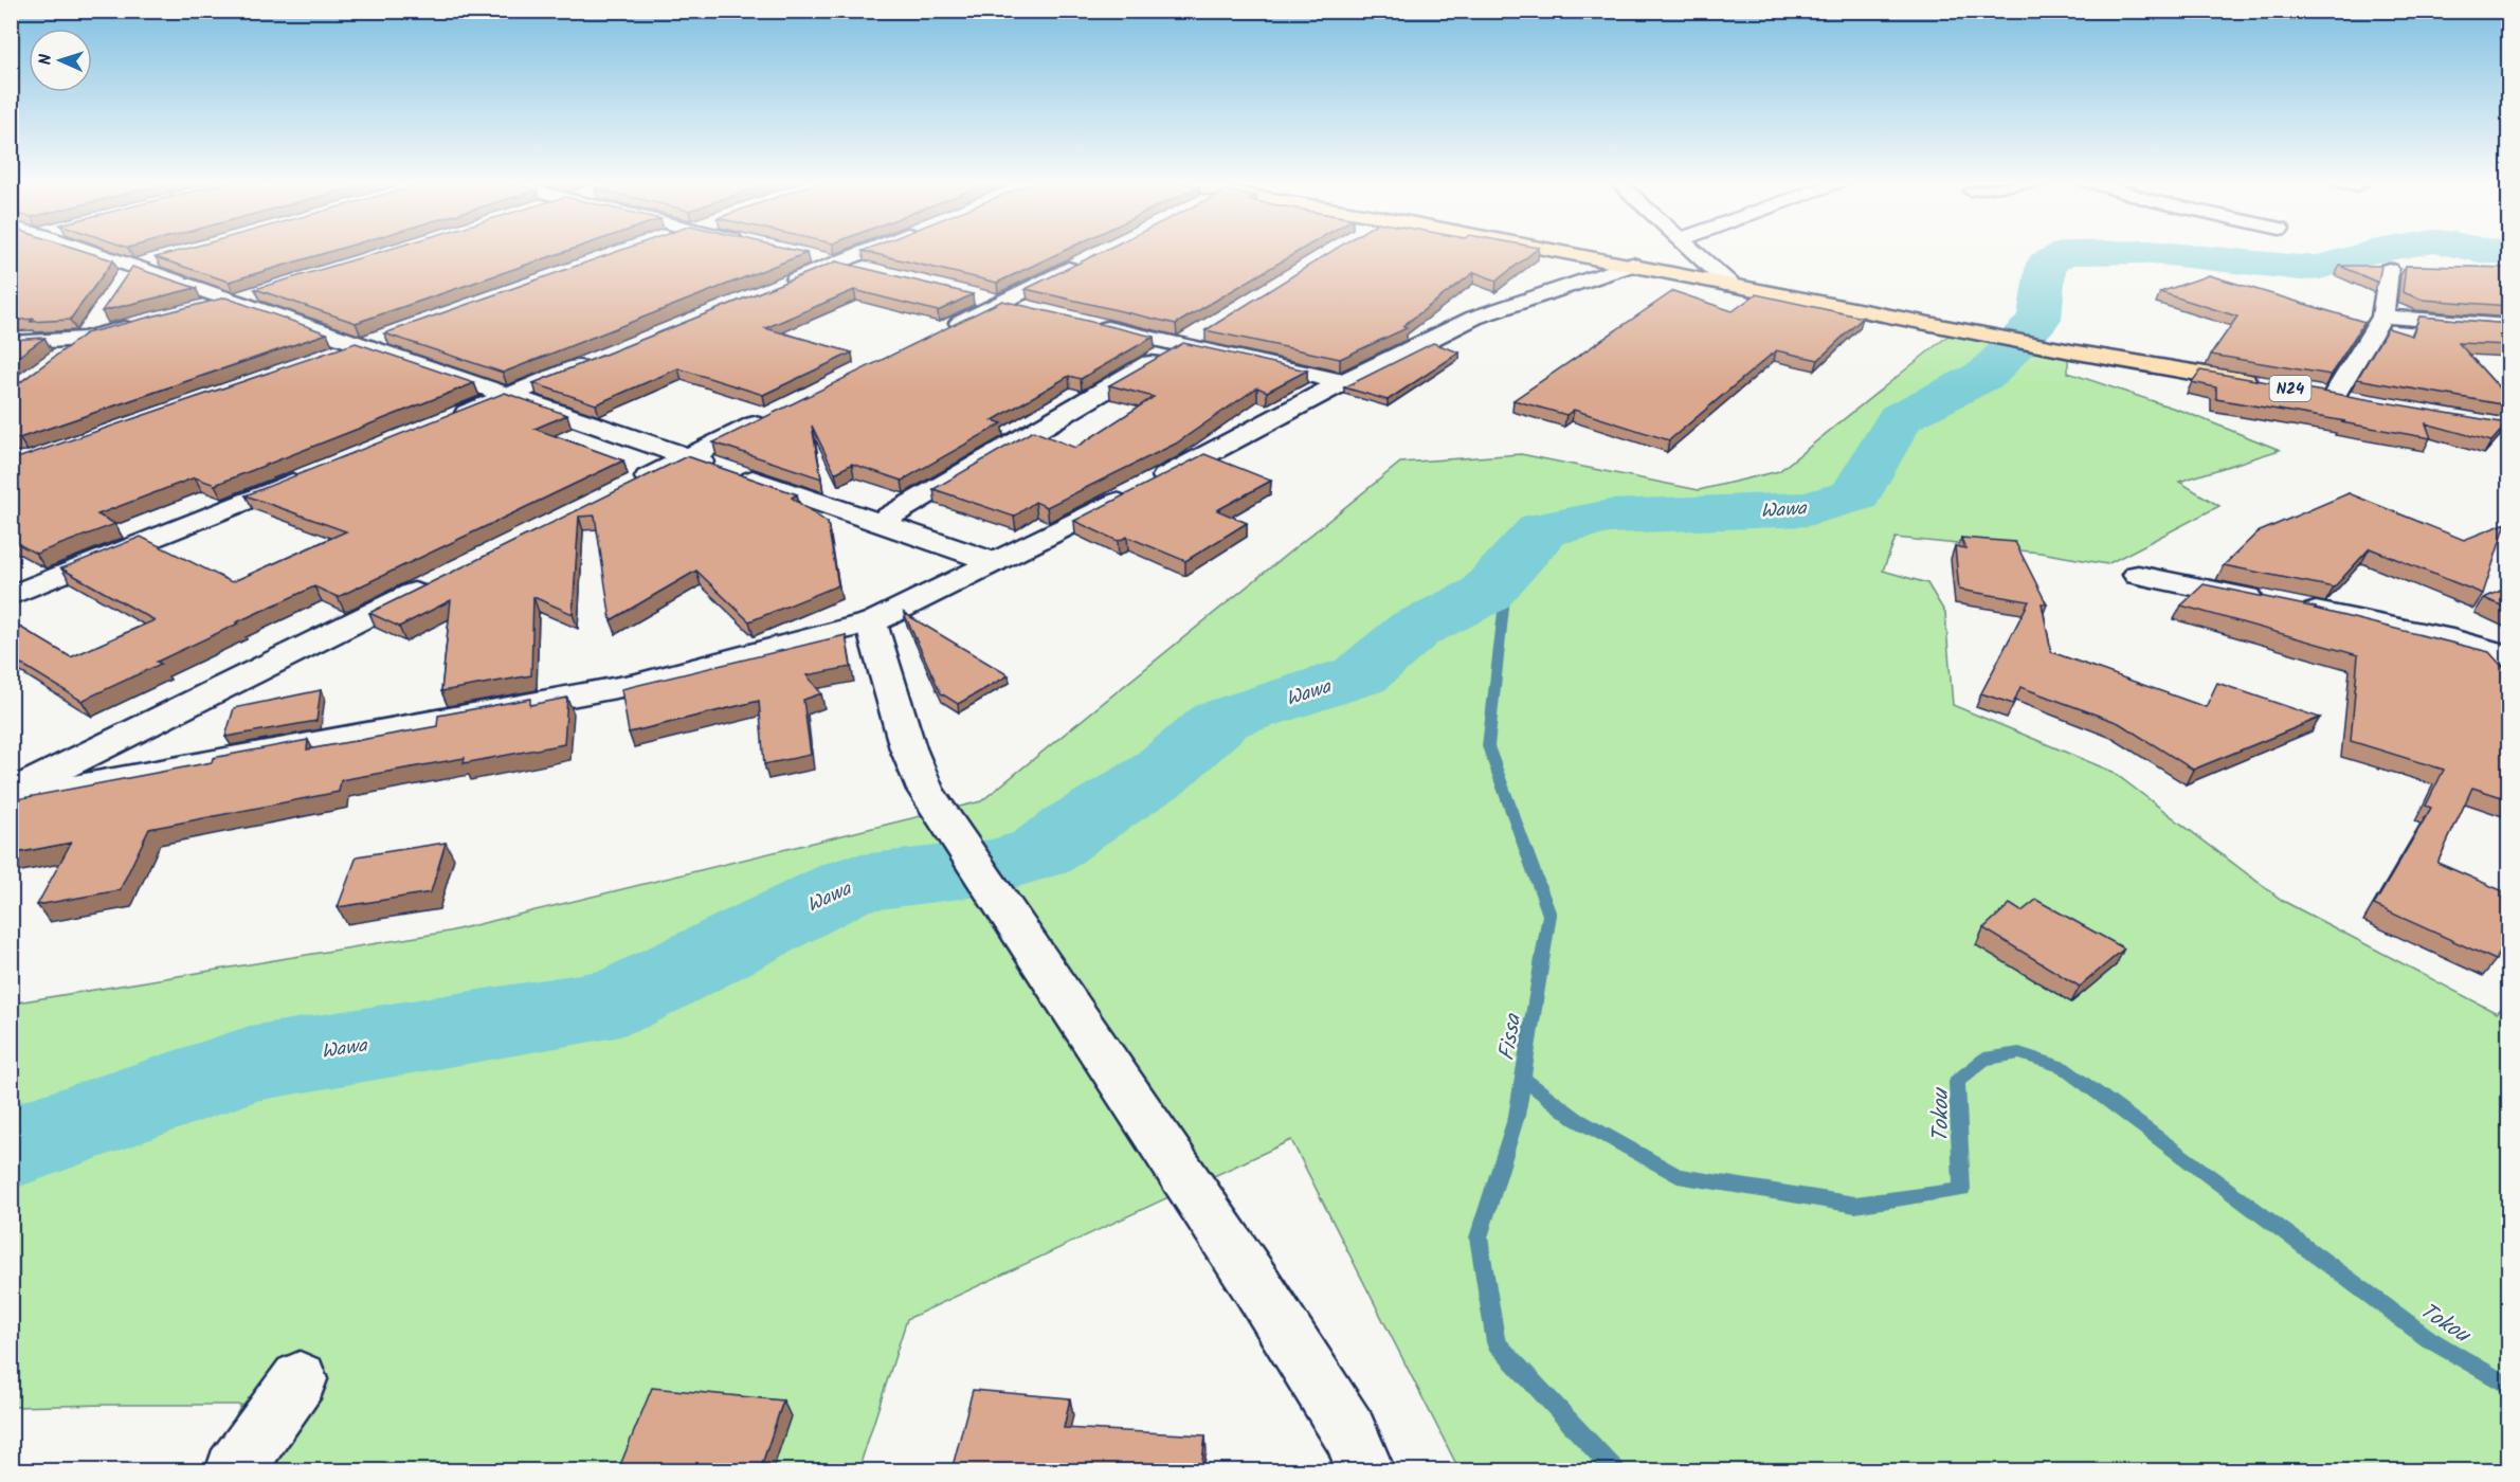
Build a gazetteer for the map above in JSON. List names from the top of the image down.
{
  "streets": {
    "main road": ["N24"]
  },
  "water": ["Wawa", "Fissa", "Tokou"],
  "north": "left"
}
